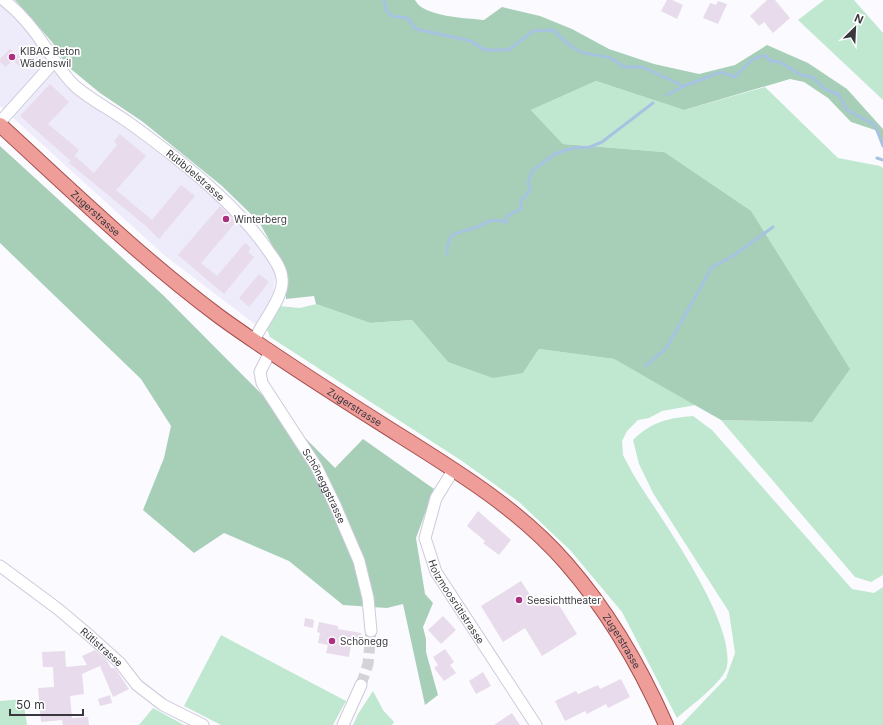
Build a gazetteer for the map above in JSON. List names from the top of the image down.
{
  "streets": {
    "main road": ["Zugerstrasse"],
    "street": [
      "Rütibüelstrasse",
      "Schöneggstrasse",
      "Holzmoosrütistrasse",
      "Rütistrasse"
    ]
  },
  "crossings": [
    ["Rütibüelstrasse", "Zugerstrasse"],
    ["Zugerstrasse", "Schöneggstrasse"],
    ["Zugerstrasse", "Holzmoosrütistrasse"]
  ],
  "places": [
    "KIBAG Beton Wädenswil",
    "Winterberg",
    "Seesichttheater",
    "Schönegg"
  ],
  "scale_bar": "50 m",
  "north": "top right"
}
